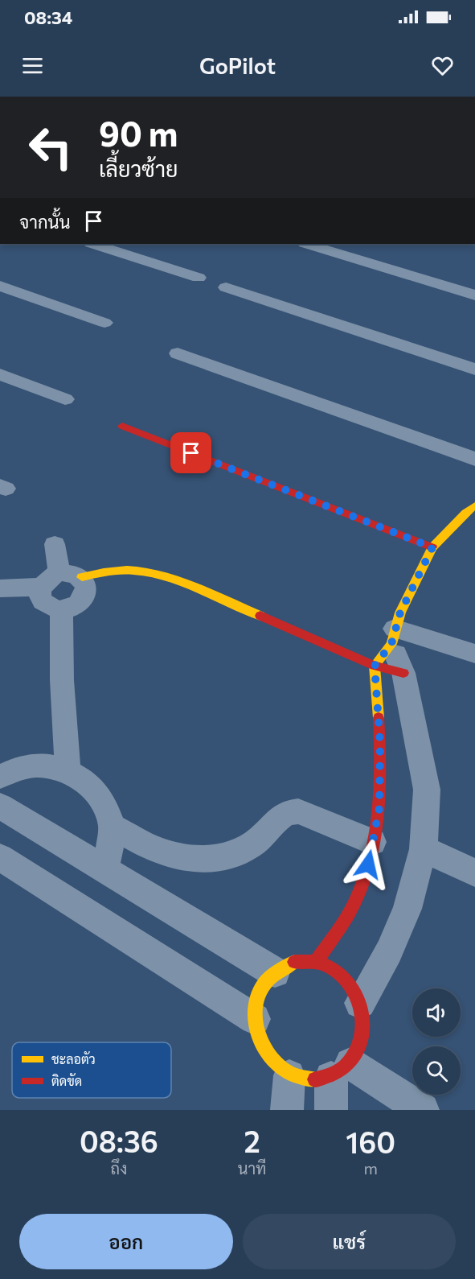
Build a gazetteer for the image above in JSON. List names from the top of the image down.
{
  "legend": ["ชะลอตัว", "ติดขัด"],
  "page": {
    "status": "08:34",
    "header": "GoPilot",
    "turn": ["90 m", "เลี้ยวซ้าย"],
    "then": "จากนั้น",
    "eta": [
      "08:36",
      "ถึง",
      "2",
      "นาที",
      "160",
      "m"
    ],
    "buttons": ["ออก", "แชร์"]
  }
}
